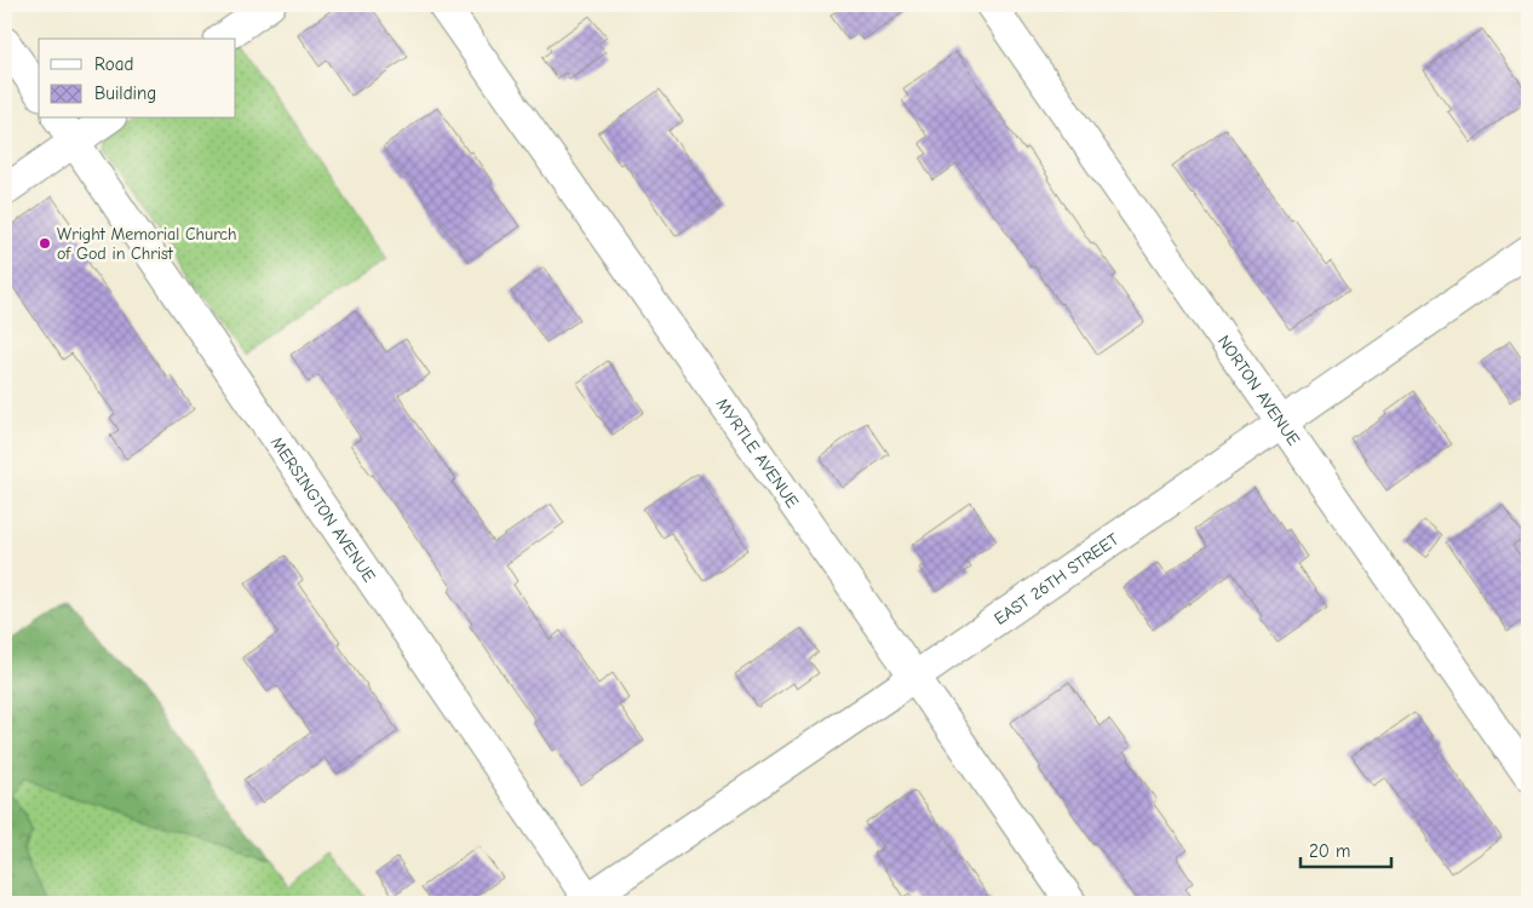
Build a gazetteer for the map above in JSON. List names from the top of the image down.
{
  "streets": {
    "street": [
      "NORTON AVENUE",
      "MYRTLE AVENUE",
      "MERSINGTON AVENUE",
      "EAST 26TH STREET"
    ]
  },
  "crossings": [
    ["NORTON AVENUE", "EAST 26TH STREET"],
    ["MYRTLE AVENUE", "EAST 26TH STREET"],
    ["MERSINGTON AVENUE", "EAST 26TH STREET"]
  ],
  "places": ["Wright Memorial Church of God in Christ"],
  "legend": ["Road", "Building"],
  "scale_bar": "20 m"
}
